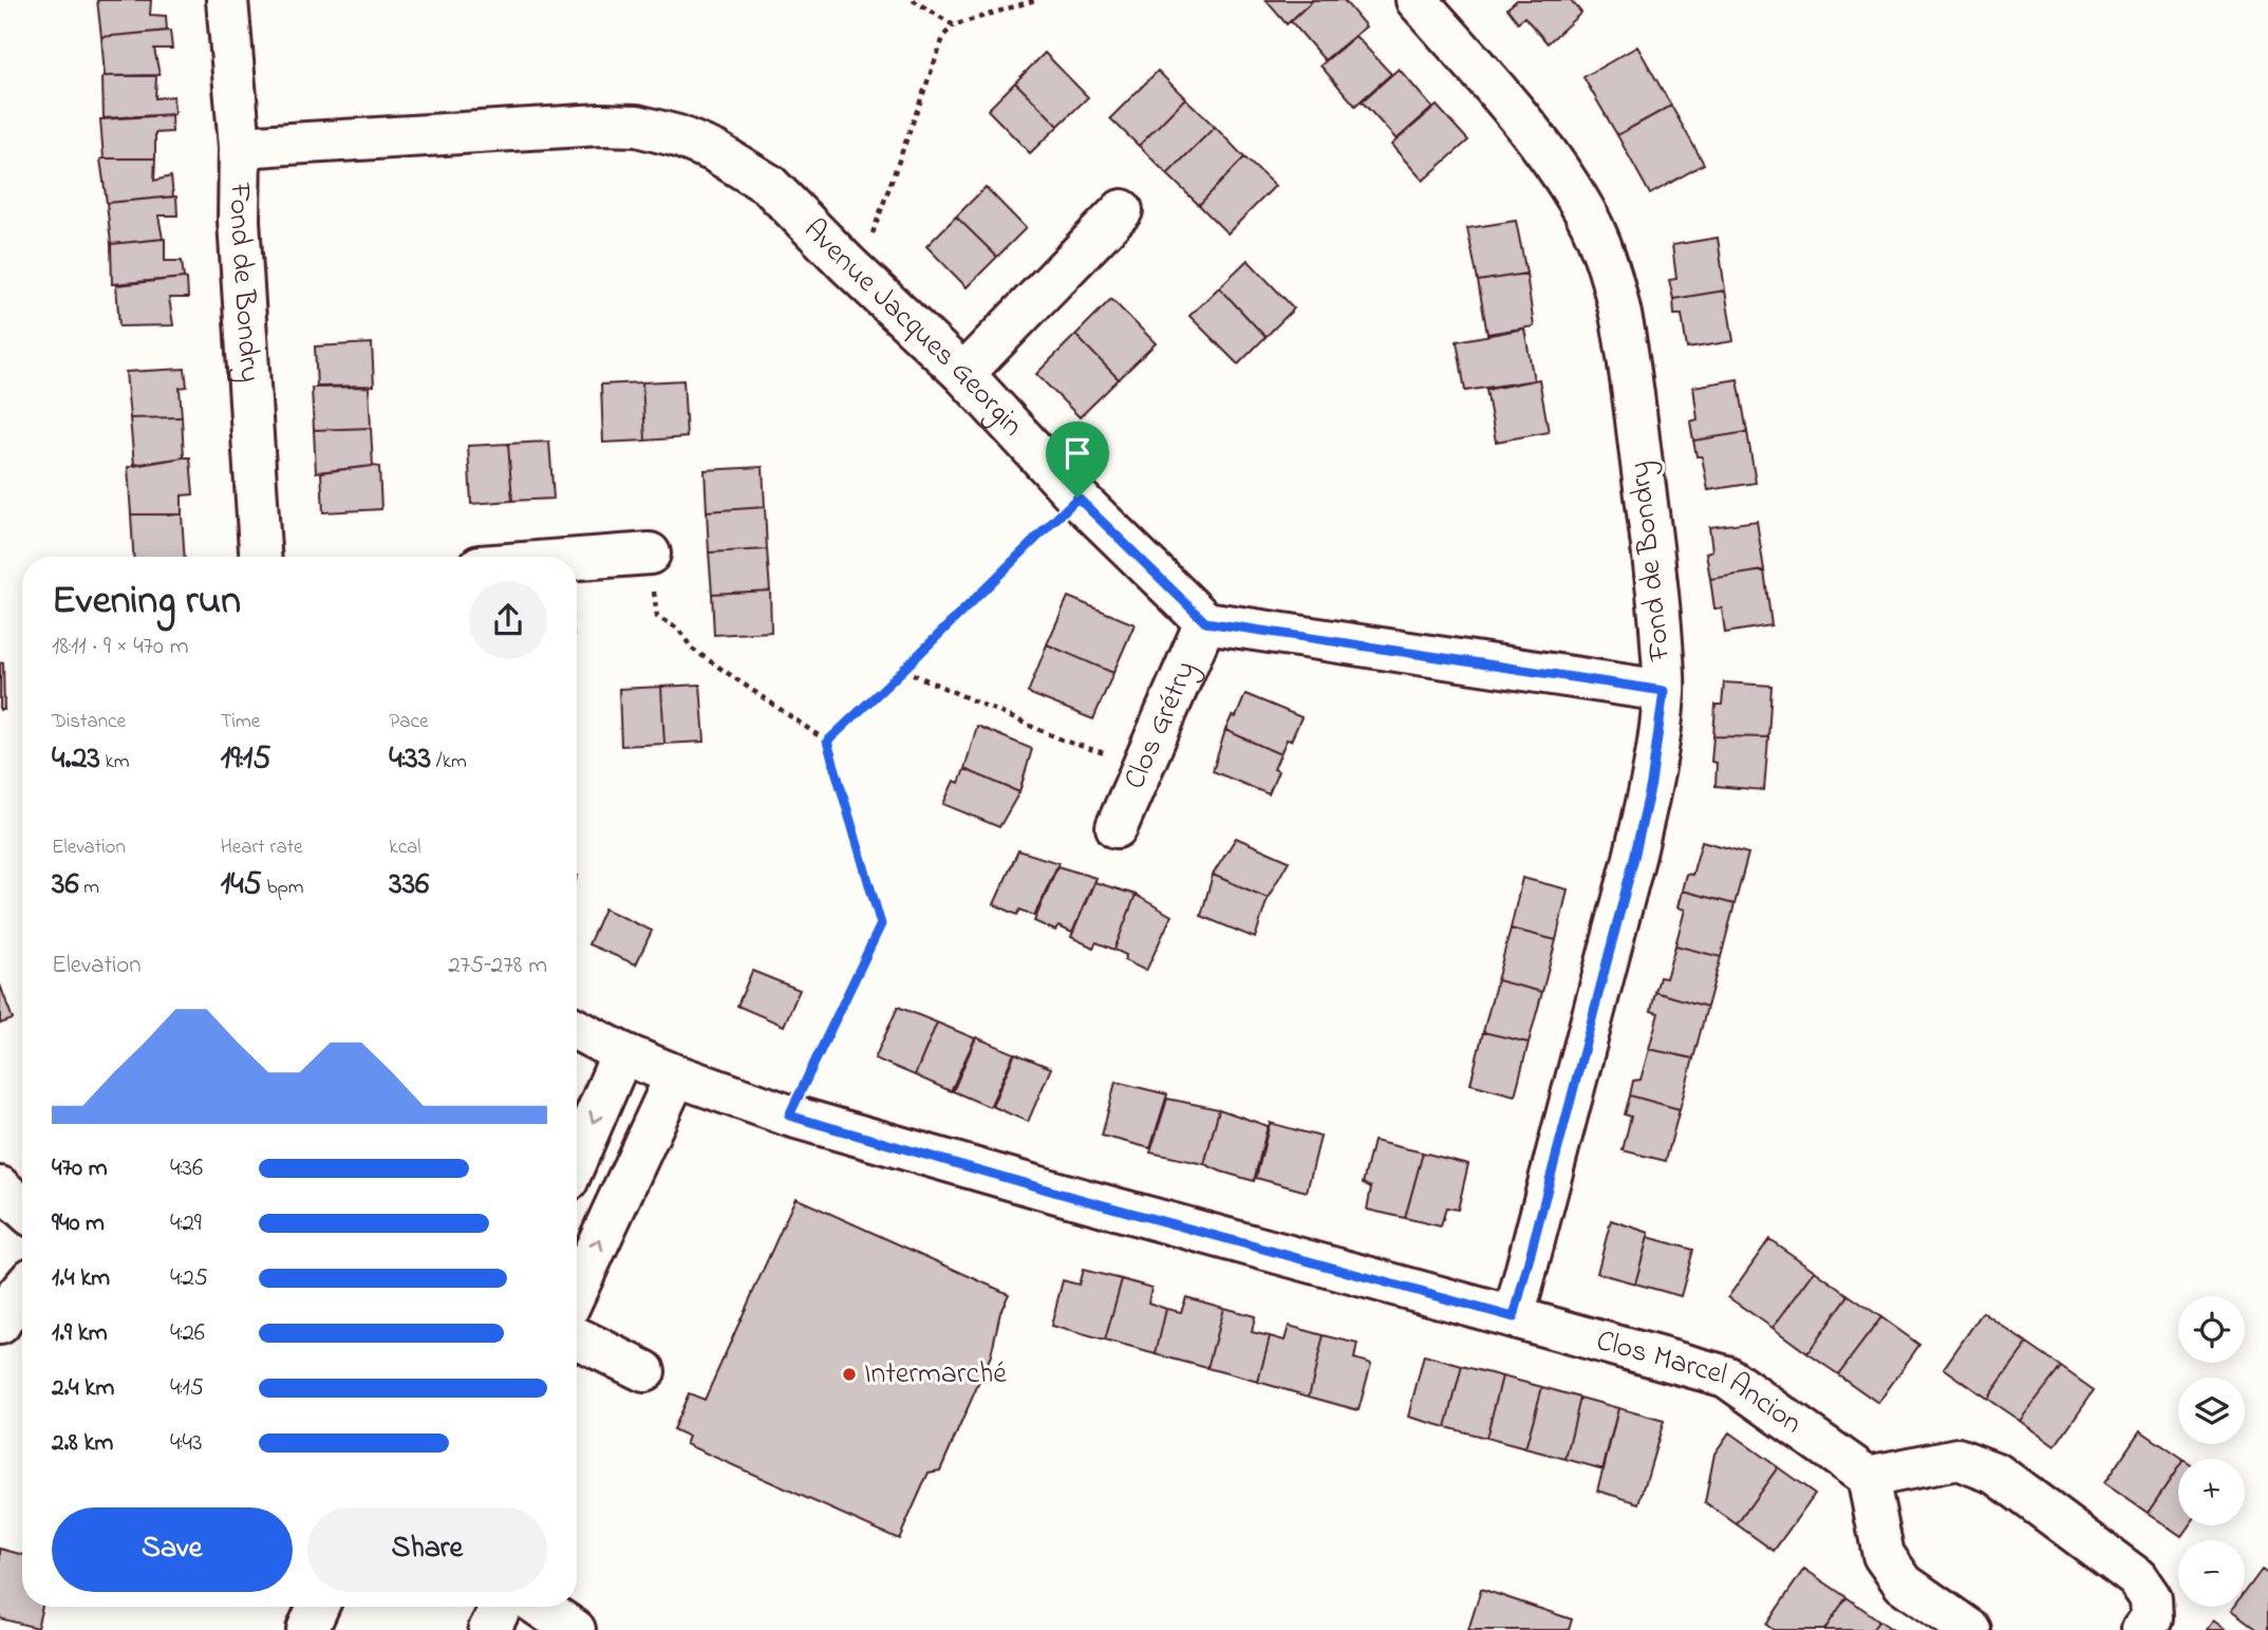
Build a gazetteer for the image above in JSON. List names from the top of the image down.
{
  "streets": {
    "street": [
      "Fond de Bondry",
      "Avenue Jacques Georgin",
      "Clos Grétry",
      "Clos Marcel Ancion"
    ]
  },
  "crossings": [
    ["Fond de Bondry", "Avenue Jacques Georgin"],
    ["Fond de Bondry", "Clos Marcel Ancion"],
    ["Avenue Jacques Georgin", "Clos Grétry"]
  ],
  "places": ["Intermarché"],
  "page": {
    "heading": ["Evening run", "18:11 · 9 × 470 m"],
    "stats": [
      ["Distance", "4.23 km"],
      ["Time", "19:15"],
      ["Pace", "4:33 /km"],
      ["Elevation", "36 m"],
      ["Heart rate", "145 bpm"],
      ["kcal", "336"]
    ],
    "chart": ["Elevation", "275–278 m"],
    "list": [
      {
        "name": "470 m",
        "note": "4:36"
      },
      {
        "name": "940 m",
        "note": "4:29"
      },
      {
        "name": "1.4 km",
        "note": "4:25"
      },
      {
        "name": "1.9 km",
        "note": "4:26"
      },
      {
        "name": "2.4 km",
        "note": "4:15"
      },
      {
        "name": "2.8 km",
        "note": "4:43"
      }
    ],
    "map_buttons": ["+", "−"],
    "buttons": ["Save", "Share"]
  }
}
